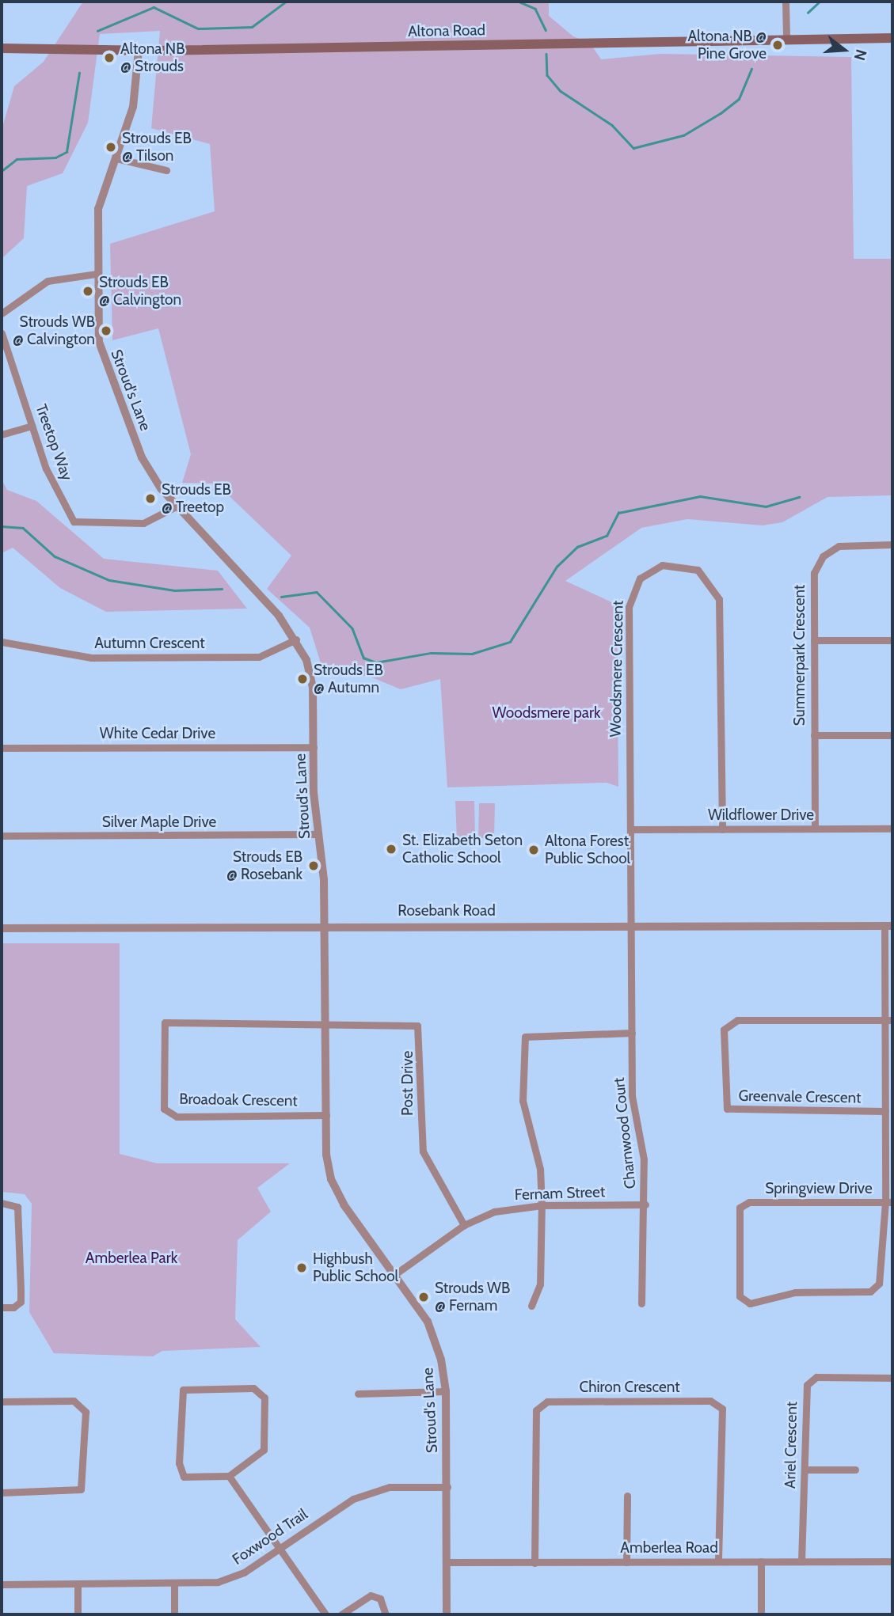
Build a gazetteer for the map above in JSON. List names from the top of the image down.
{
  "streets": {
    "main road": ["Altona Road"],
    "street": [
      "Stroud's Lane",
      "Treetop Way",
      "Autumn Crescent",
      "Summerpark Crescent",
      "Woodsmere Crescent",
      "White Cedar Drive",
      "Wildflower Drive",
      "Silver Maple Drive",
      "Rosebank Road",
      "Post Drive",
      "Greenvale Crescent",
      "Broadoak Crescent",
      "Charnwood Court",
      "Springview Drive",
      "Fernam Street",
      "Chiron Crescent",
      "Ariel Crescent",
      "Foxwood Trail",
      "Amberlea Road"
    ]
  },
  "crossings": [
    ["Altona Road", "Stroud's Lane"],
    ["Stroud's Lane", "Treetop Way"],
    ["Stroud's Lane", "Autumn Crescent"],
    ["Stroud's Lane", "White Cedar Drive"],
    ["Stroud's Lane", "Silver Maple Drive"],
    ["Stroud's Lane", "Rosebank Road"],
    ["Stroud's Lane", "Post Drive"],
    ["Stroud's Lane", "Broadoak Crescent"],
    ["Stroud's Lane", "Fernam Street"],
    ["Stroud's Lane", "Foxwood Trail"],
    ["Stroud's Lane", "Amberlea Road"],
    ["Summerpark Crescent", "Wildflower Drive"],
    ["Woodsmere Crescent", "Wildflower Drive"],
    ["Woodsmere Crescent", "Rosebank Road"],
    ["Woodsmere Crescent", "Charnwood Court"],
    ["Rosebank Road", "Charnwood Court"],
    ["Rosebank Road", "Springview Drive"],
    ["Post Drive", "Broadoak Crescent"],
    ["Post Drive", "Fernam Street"],
    ["Greenvale Crescent", "Springview Drive"],
    ["Charnwood Court", "Fernam Street"],
    ["Chiron Crescent", "Amberlea Road"],
    ["Ariel Crescent", "Amberlea Road"]
  ],
  "parks": ["Woodsmere park", "Amberlea Park"],
  "places": [
    "Altona NB @ Pine Grove",
    "Altona NB @ Strouds",
    "Strouds EB @ Tilson",
    "Strouds EB @ Calvington",
    "Strouds WB @ Calvington",
    "Strouds EB @ Treetop",
    "Strouds EB @ Autumn",
    "St. Elizabeth Seton Catholic School",
    "Altona Forest Public School",
    "Strouds EB @ Rosebank",
    "Highbush Public School",
    "Strouds WB @ Fernam"
  ],
  "north": "right"
}
